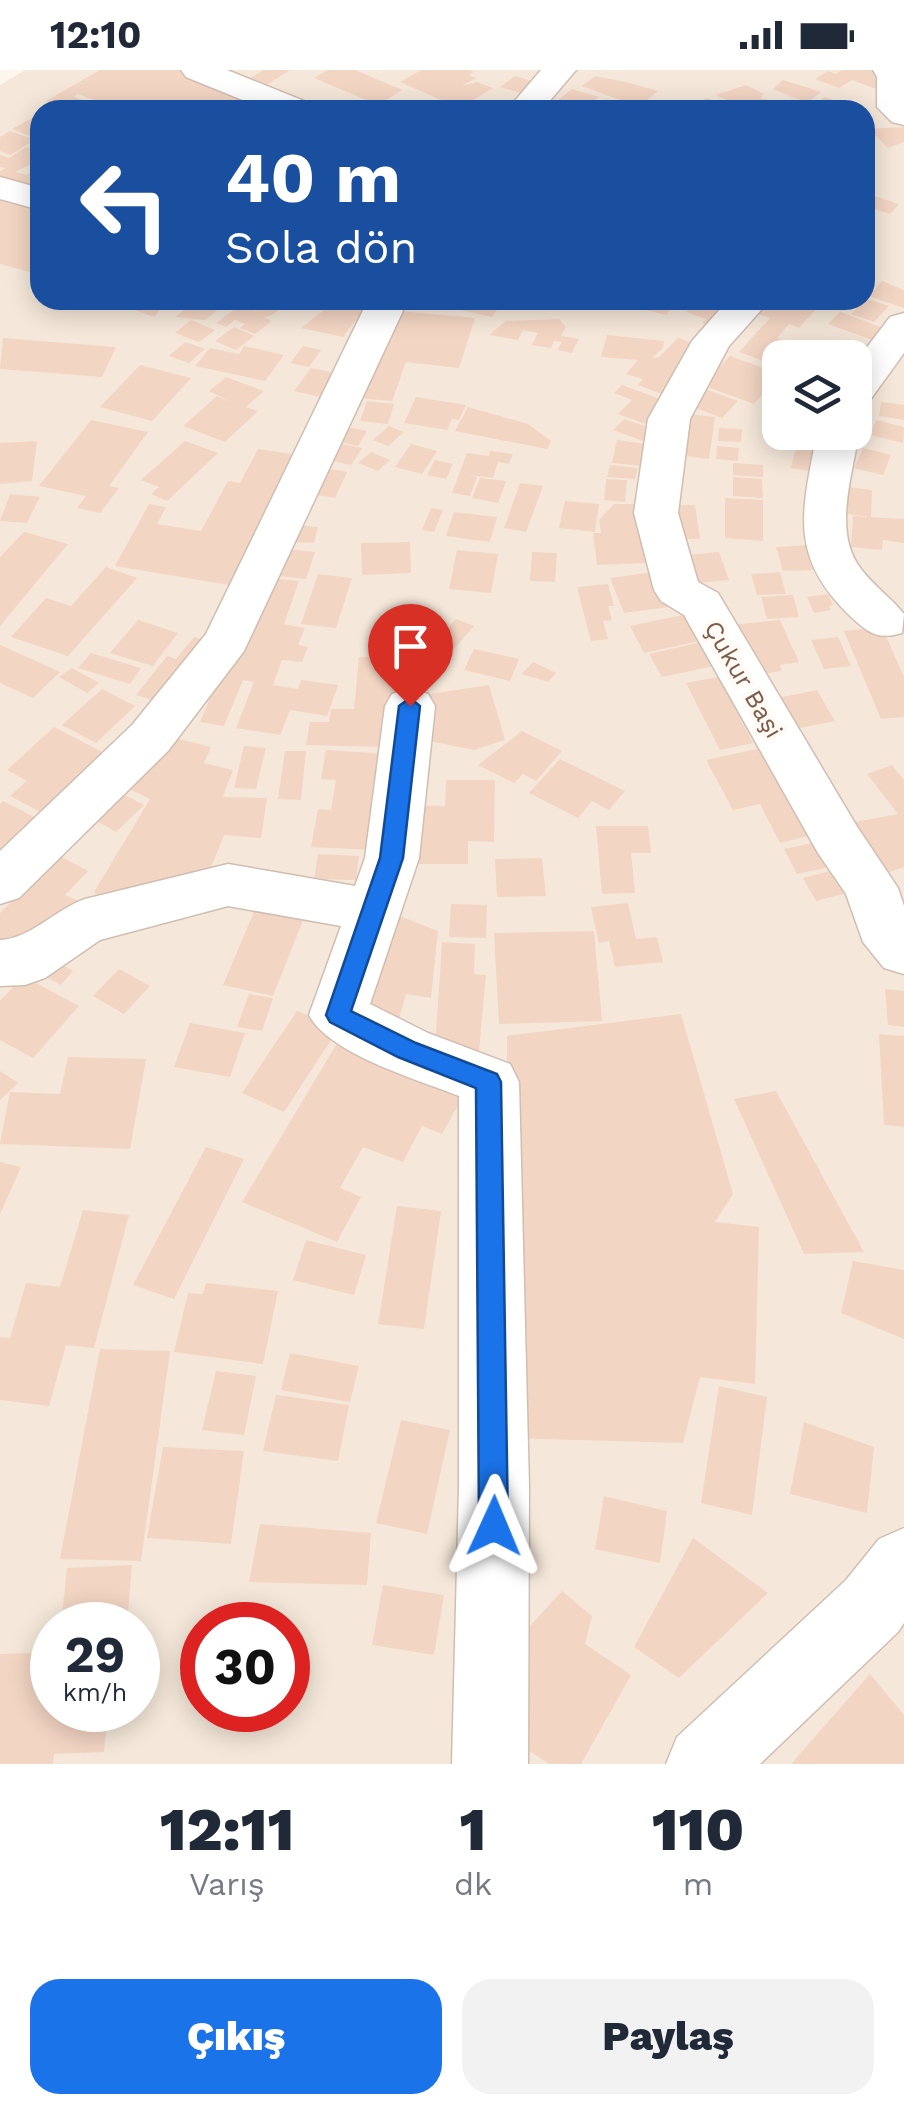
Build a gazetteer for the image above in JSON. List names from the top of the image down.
{
  "streets": {
    "street": ["Çukur Başi"]
  },
  "page": {
    "status": "12:10",
    "turn": ["40 m", "Sola dön"],
    "speed": "29 km/h",
    "limit": "30",
    "eta": [
      "12:11",
      "Varış",
      "1",
      "dk",
      "110",
      "m"
    ],
    "buttons": ["Çıkış", "Paylaş"]
  }
}
